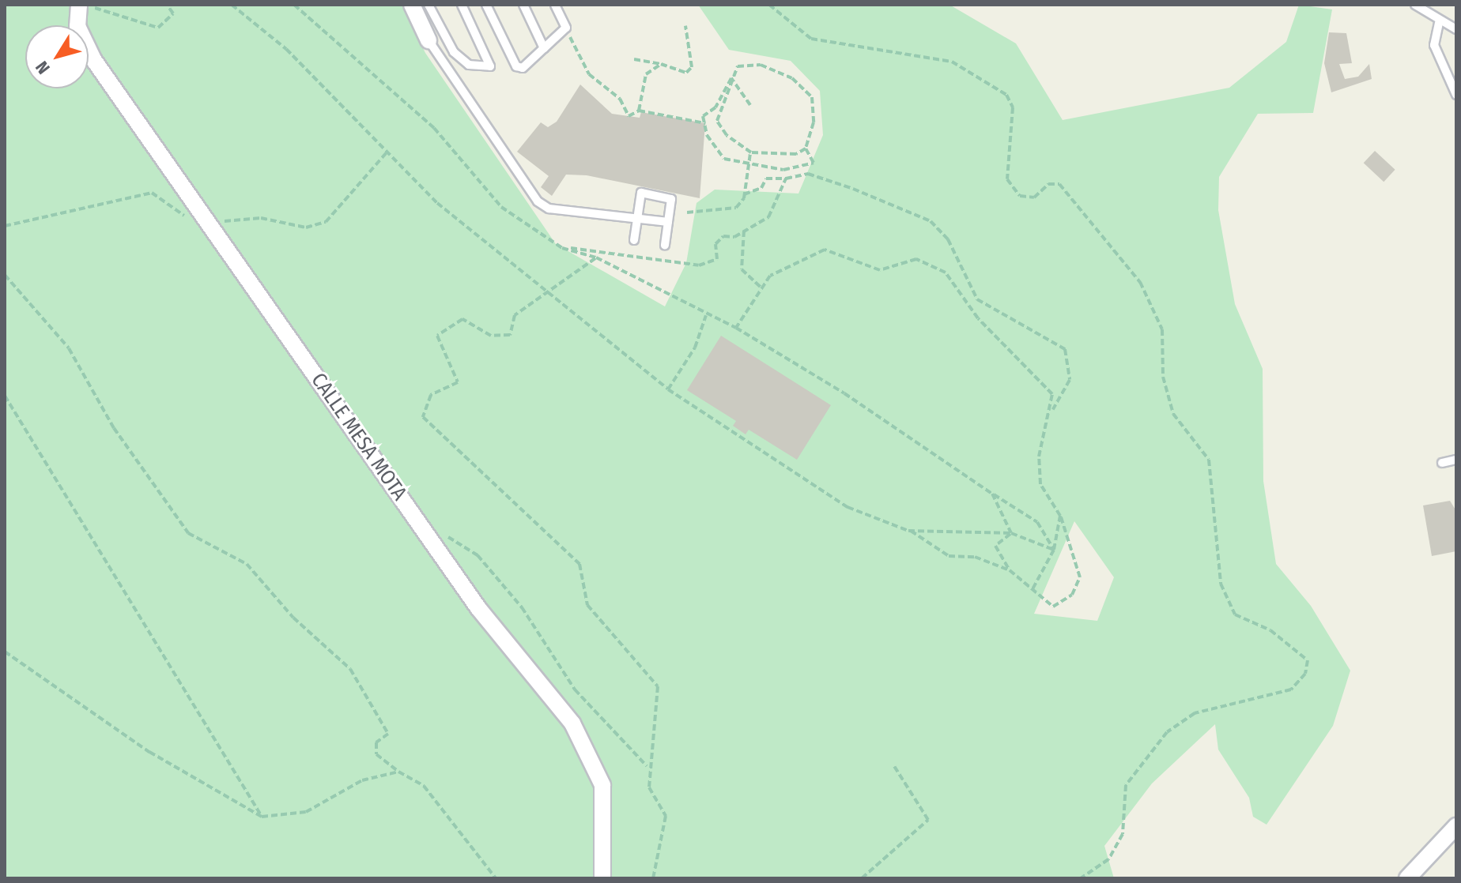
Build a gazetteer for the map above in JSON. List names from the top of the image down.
{
  "streets": {
    "street": ["CALLE MESA MOTA"]
  },
  "north": "bottom left"
}
